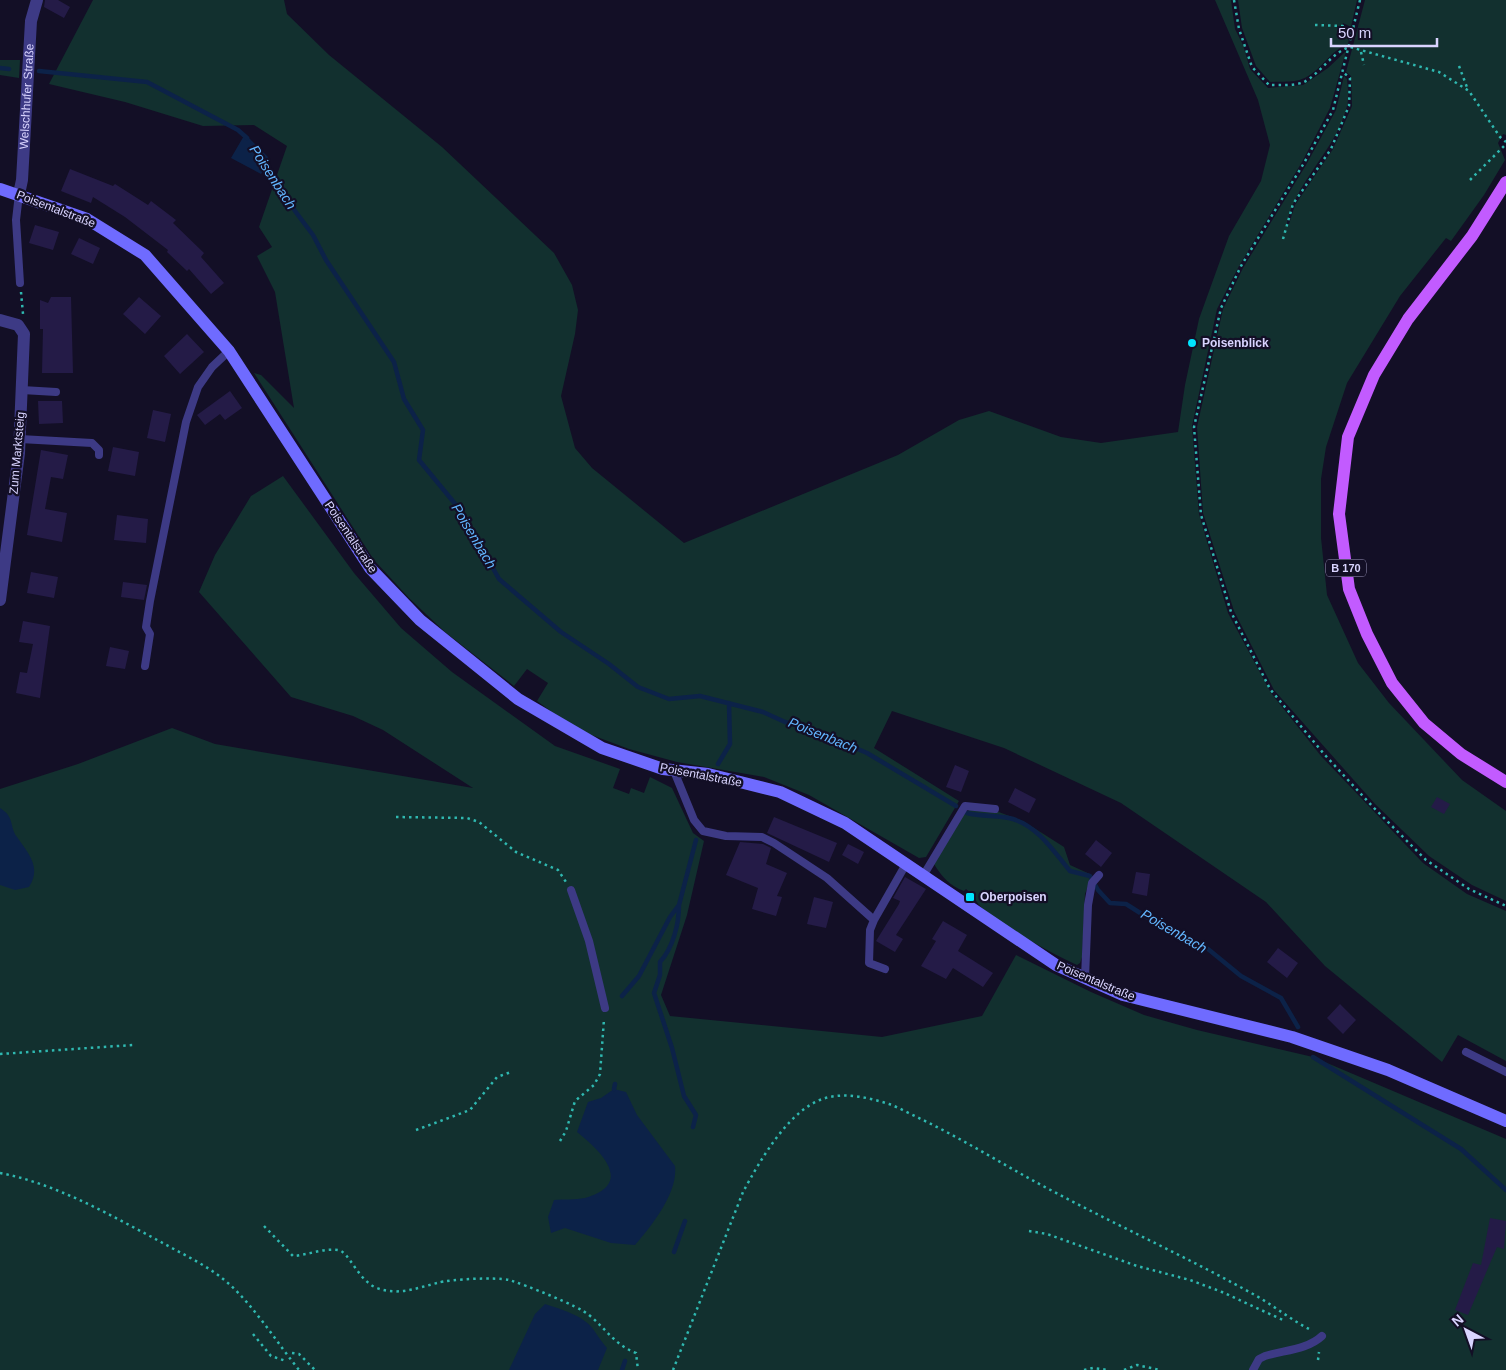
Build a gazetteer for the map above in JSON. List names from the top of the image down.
{
  "streets": {
    "main road": ["Poisentalstraße", "B 170"],
    "street": ["Welschhufer Straße", "Zum Marktsteig"]
  },
  "crossings": [
    ["Welschhufer Straße", "Poisentalstraße"]
  ],
  "water": ["Poisenbach"],
  "places": {
    "other": ["Poisenblick"],
    "transit": ["Oberpoisen"]
  },
  "scale_bar": "50 m",
  "north": "top left"
}
